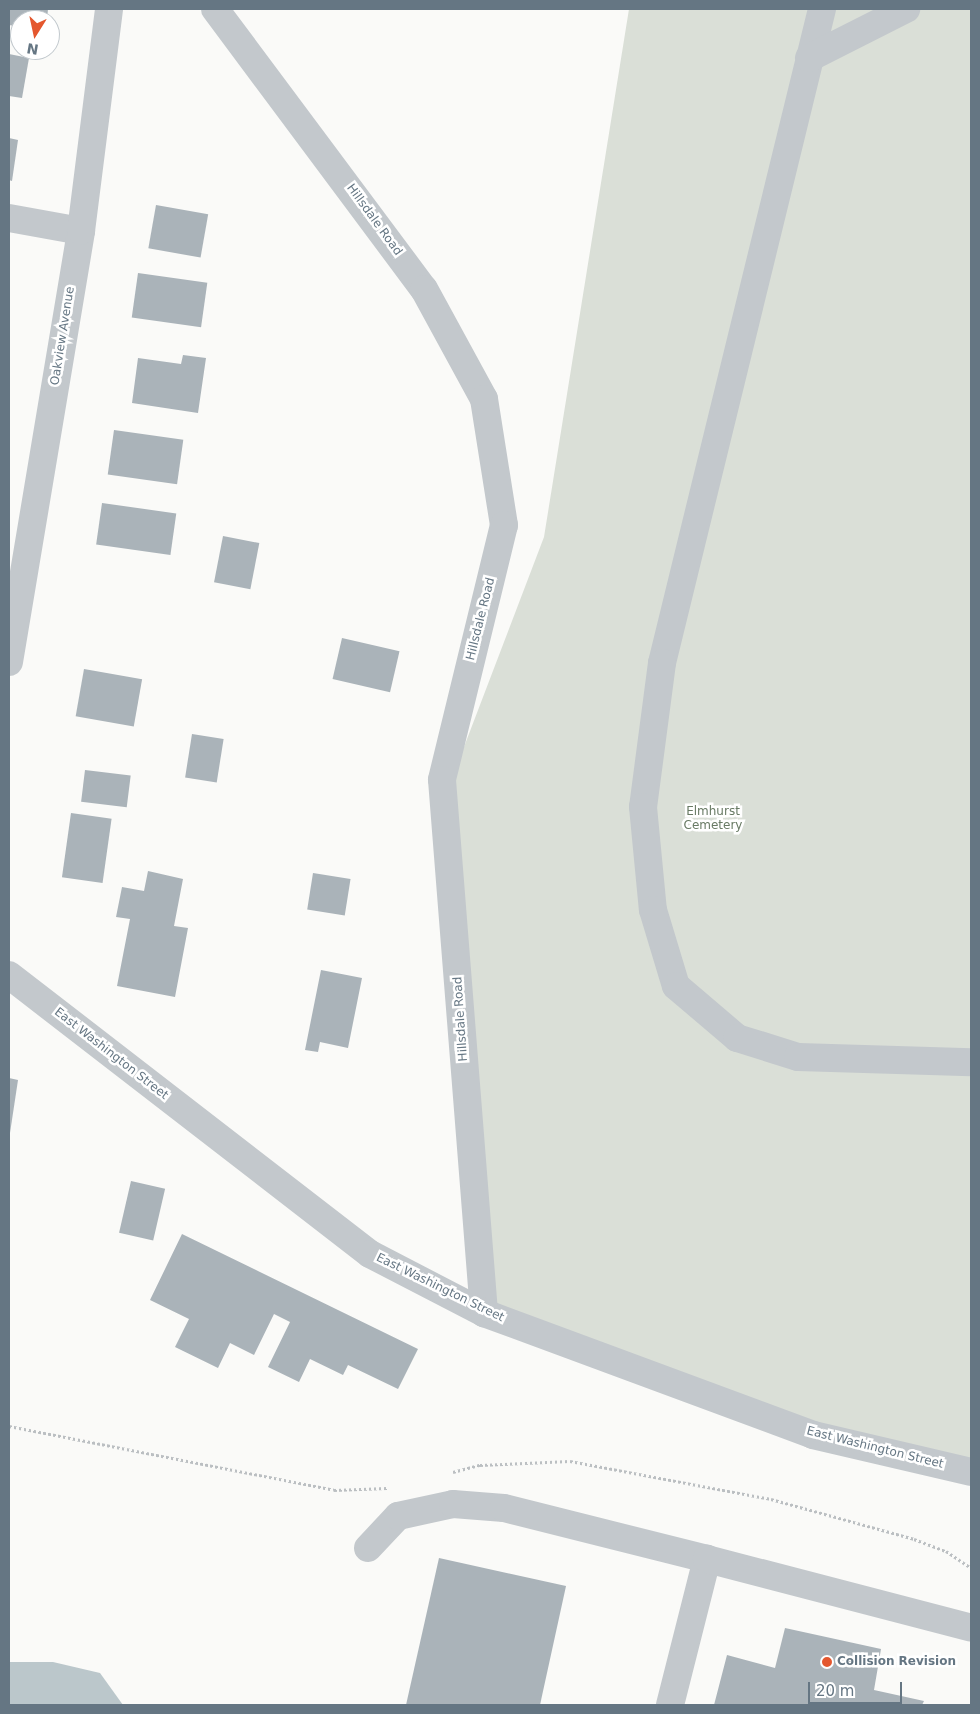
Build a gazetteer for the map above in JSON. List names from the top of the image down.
{
  "streets": {
    "street": ["Hillsdale Road", "Oakview Avenue", "East Washington Street"]
  },
  "crossings": [
    ["Hillsdale Road", "East Washington Street"]
  ],
  "parks": ["Elmhurst Cemetery"],
  "places": ["Collision Revision"],
  "scale_bar": "20 m",
  "north": "bottom"
}
